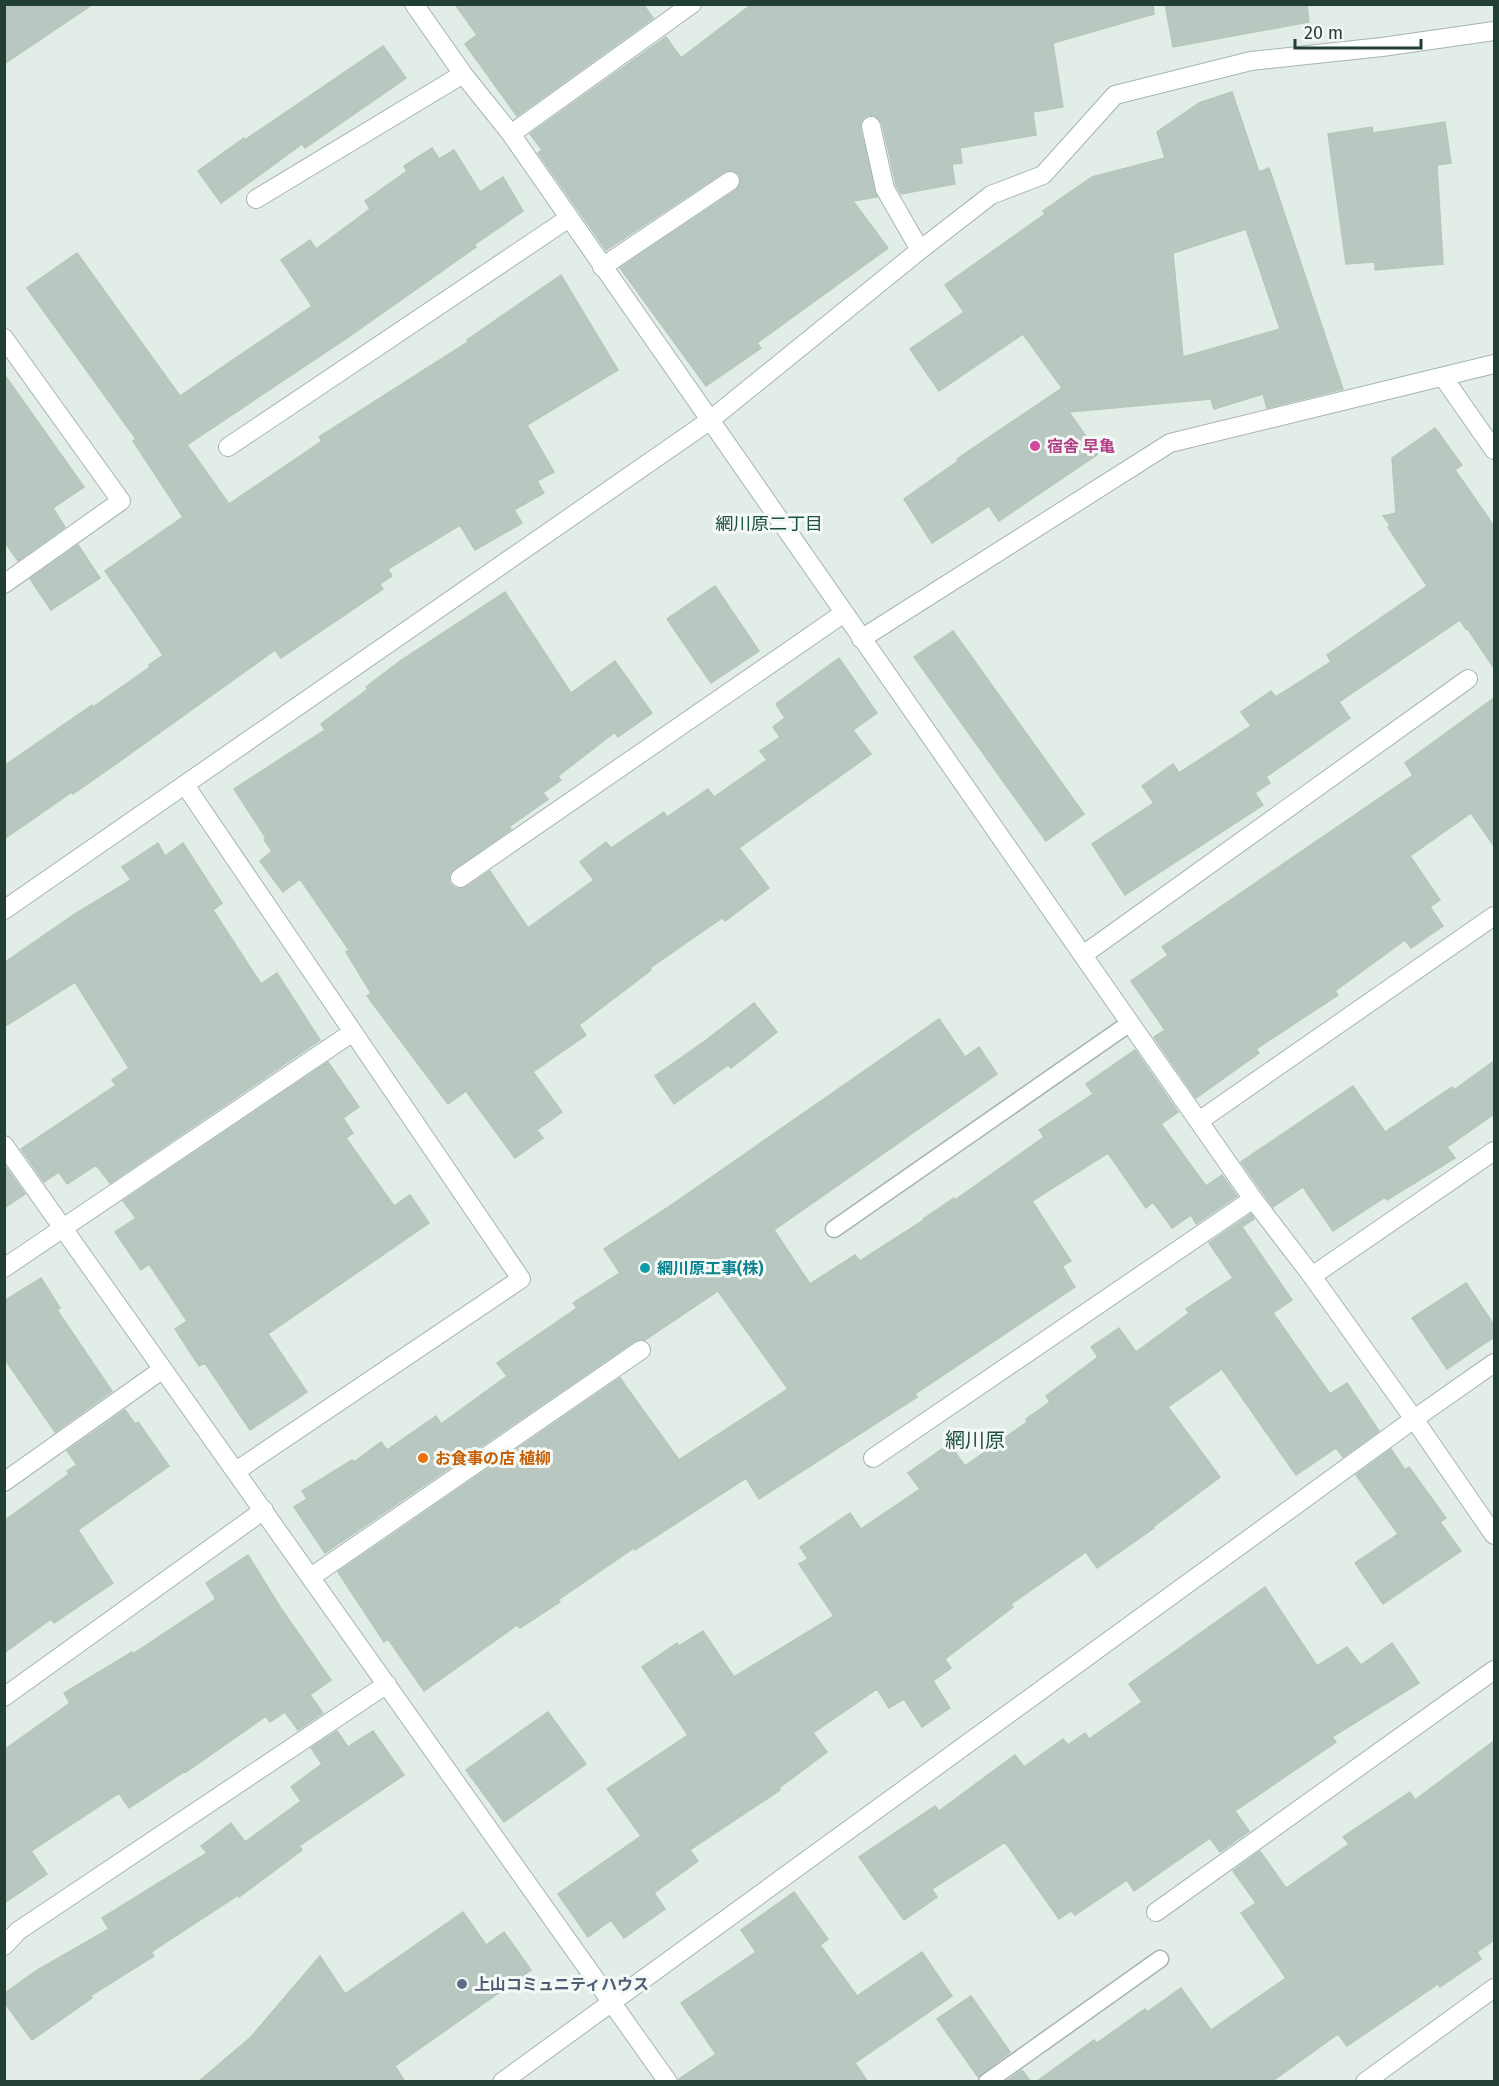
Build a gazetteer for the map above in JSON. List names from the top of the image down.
{
  "districts": ["網川原二丁目", "網川原"],
  "places": [
    "宿舎 早亀",
    "網川原工事(株)",
    "お食事の店 植柳",
    "上山コミュニティハウス"
  ],
  "scale_bar": "20 m"
}
